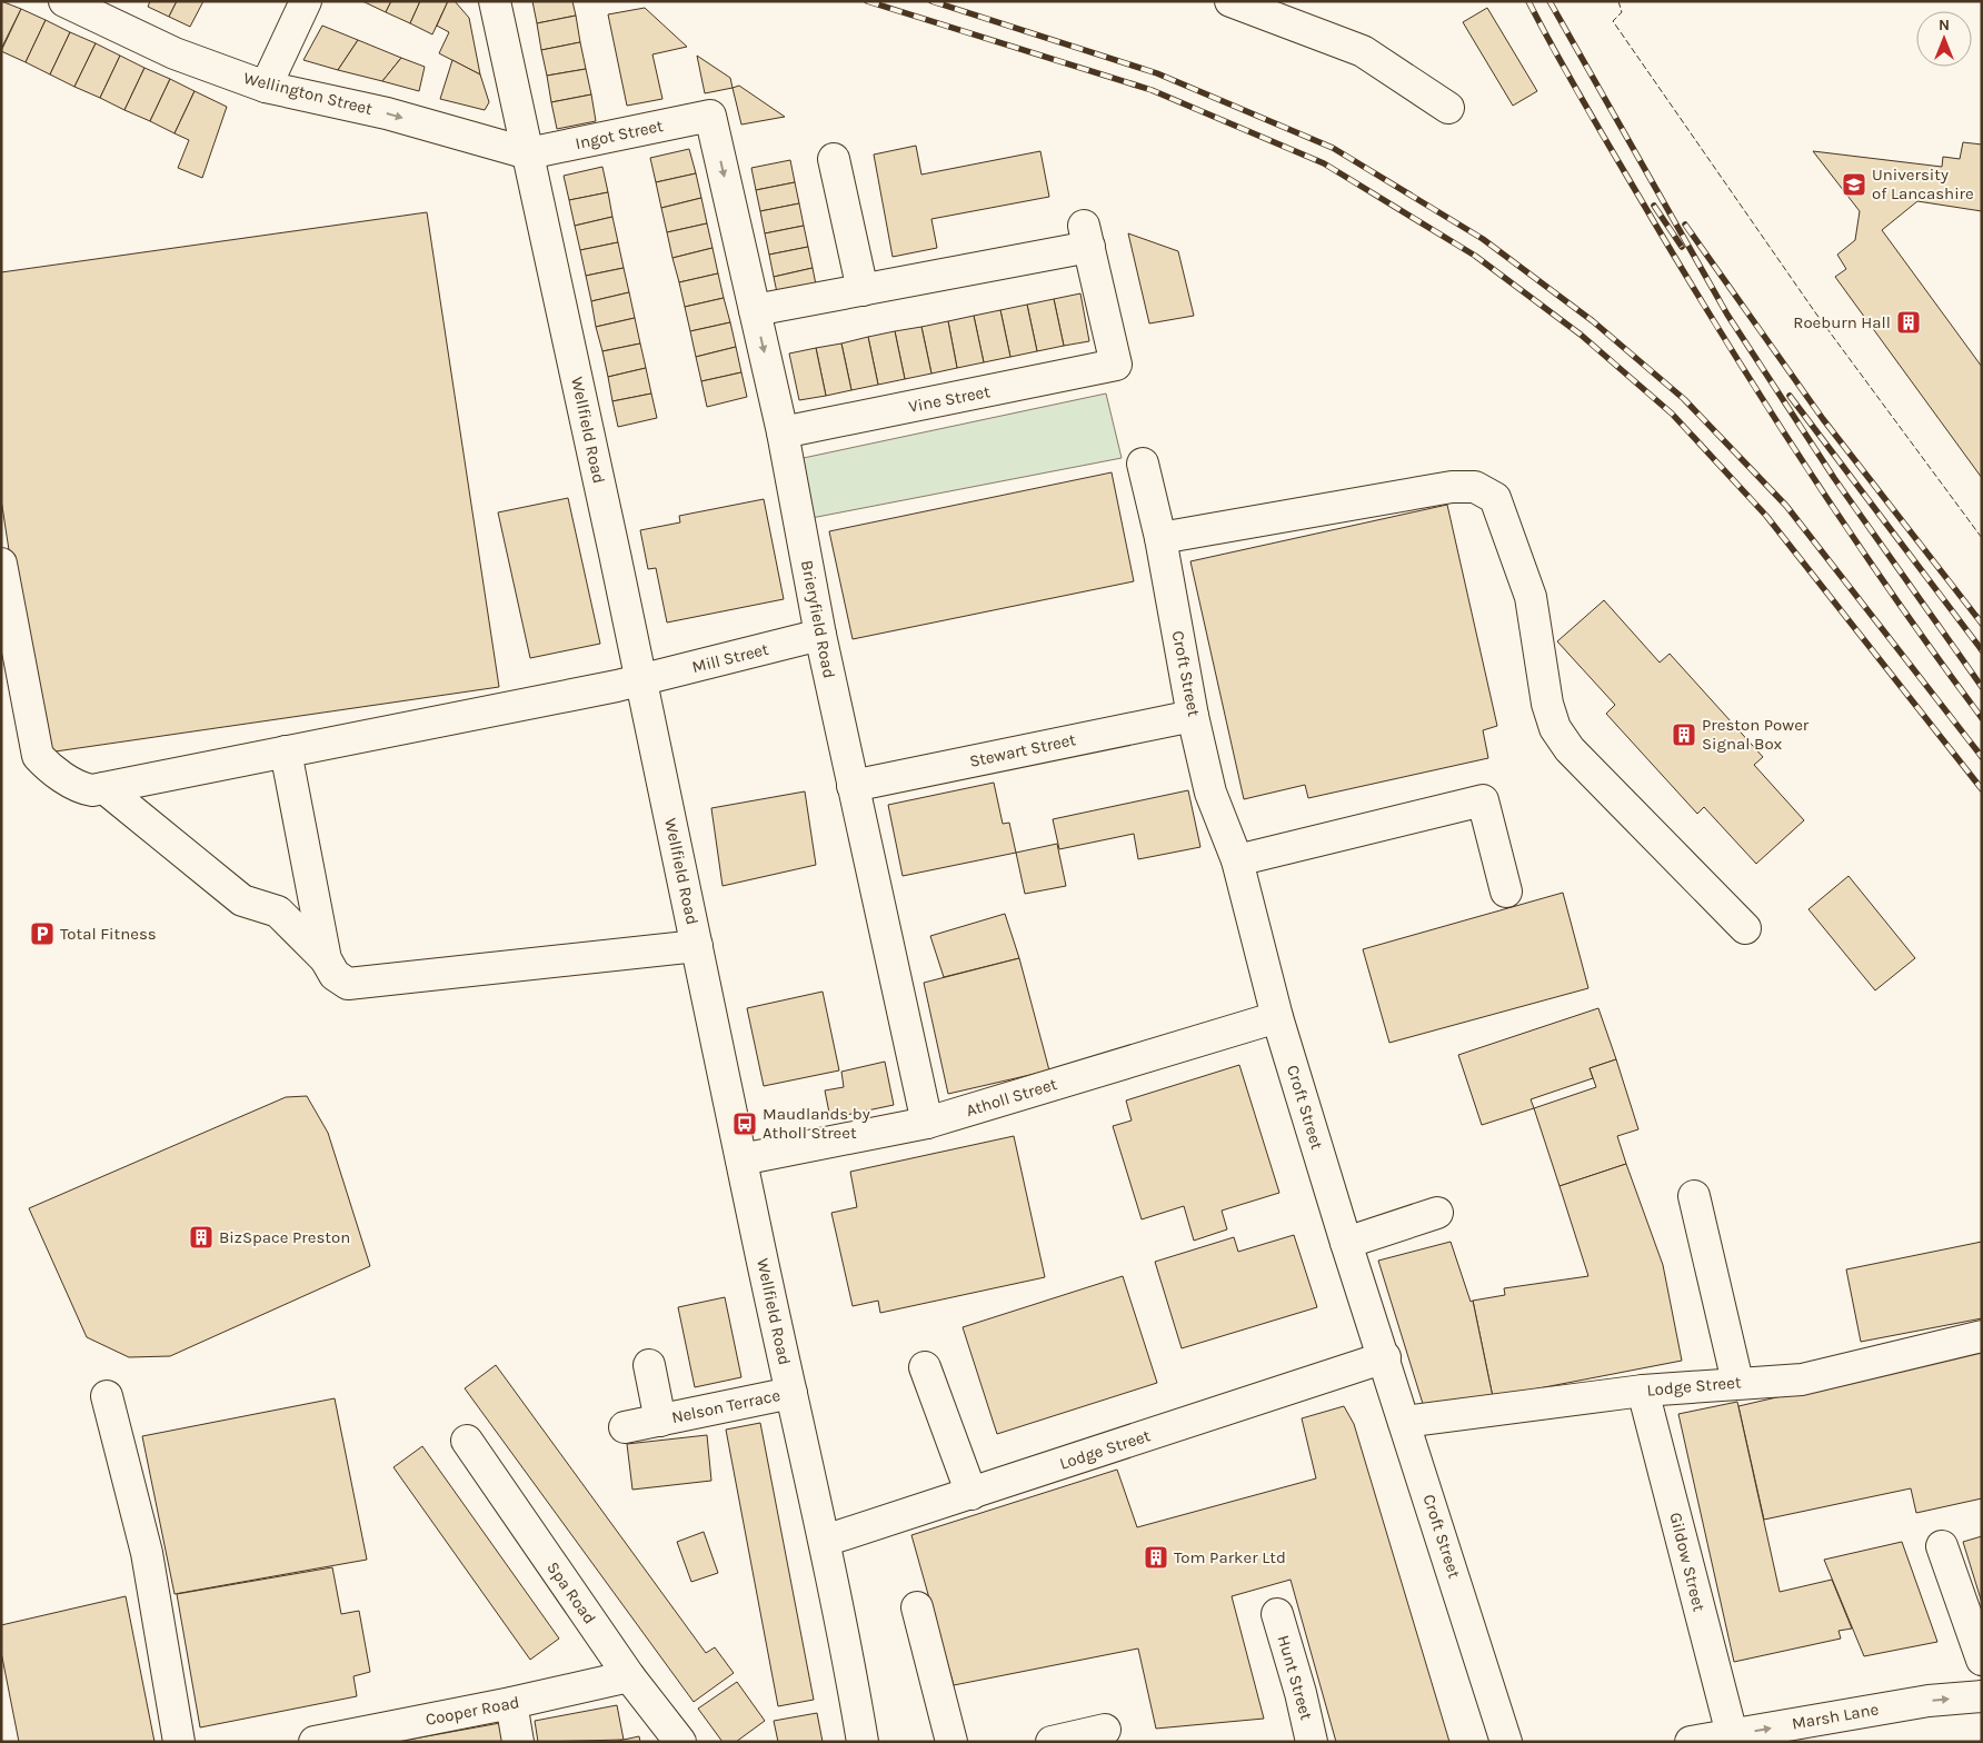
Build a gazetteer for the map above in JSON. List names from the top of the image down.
{
  "streets": {
    "main road": [
      "Wellington Street",
      "Ingot Street",
      "Vine Street",
      "Wellfield Road",
      "Brieryfield Road",
      "Mill Street",
      "Croft Street",
      "Stewart Street",
      "Atholl Street",
      "Lodge Street",
      "Nelson Terrace",
      "Gildow Street",
      "Spa Road",
      "Hunt Street",
      "Cooper Road",
      "Marsh Lane"
    ]
  },
  "crossings": [
    ["Wellington Street", "Ingot Street"],
    ["Wellington Street", "Wellfield Road"],
    ["Ingot Street", "Wellfield Road"],
    ["Ingot Street", "Brieryfield Road"],
    ["Vine Street", "Brieryfield Road"],
    ["Wellfield Road", "Mill Street"],
    ["Wellfield Road", "Atholl Street"],
    ["Wellfield Road", "Lodge Street"],
    ["Wellfield Road", "Nelson Terrace"],
    ["Brieryfield Road", "Mill Street"],
    ["Brieryfield Road", "Stewart Street"],
    ["Brieryfield Road", "Atholl Street"],
    ["Croft Street", "Stewart Street"],
    ["Croft Street", "Atholl Street"],
    ["Croft Street", "Lodge Street"],
    ["Lodge Street", "Gildow Street"],
    ["Gildow Street", "Marsh Lane"],
    ["Spa Road", "Cooper Road"]
  ],
  "one_way": ["Wellington Street", "Marsh Lane"],
  "places": {
    "school or university": ["University of Lancashire"],
    "building": [
      "Roeburn Hall",
      "Preston Power Signal Box",
      "BizSpace Preston",
      "Tom Parker Ltd"
    ],
    "parking": ["Total Fitness"],
    "bus stop": ["Maudlands by Atholl Street"]
  },
  "north": "top"
}
